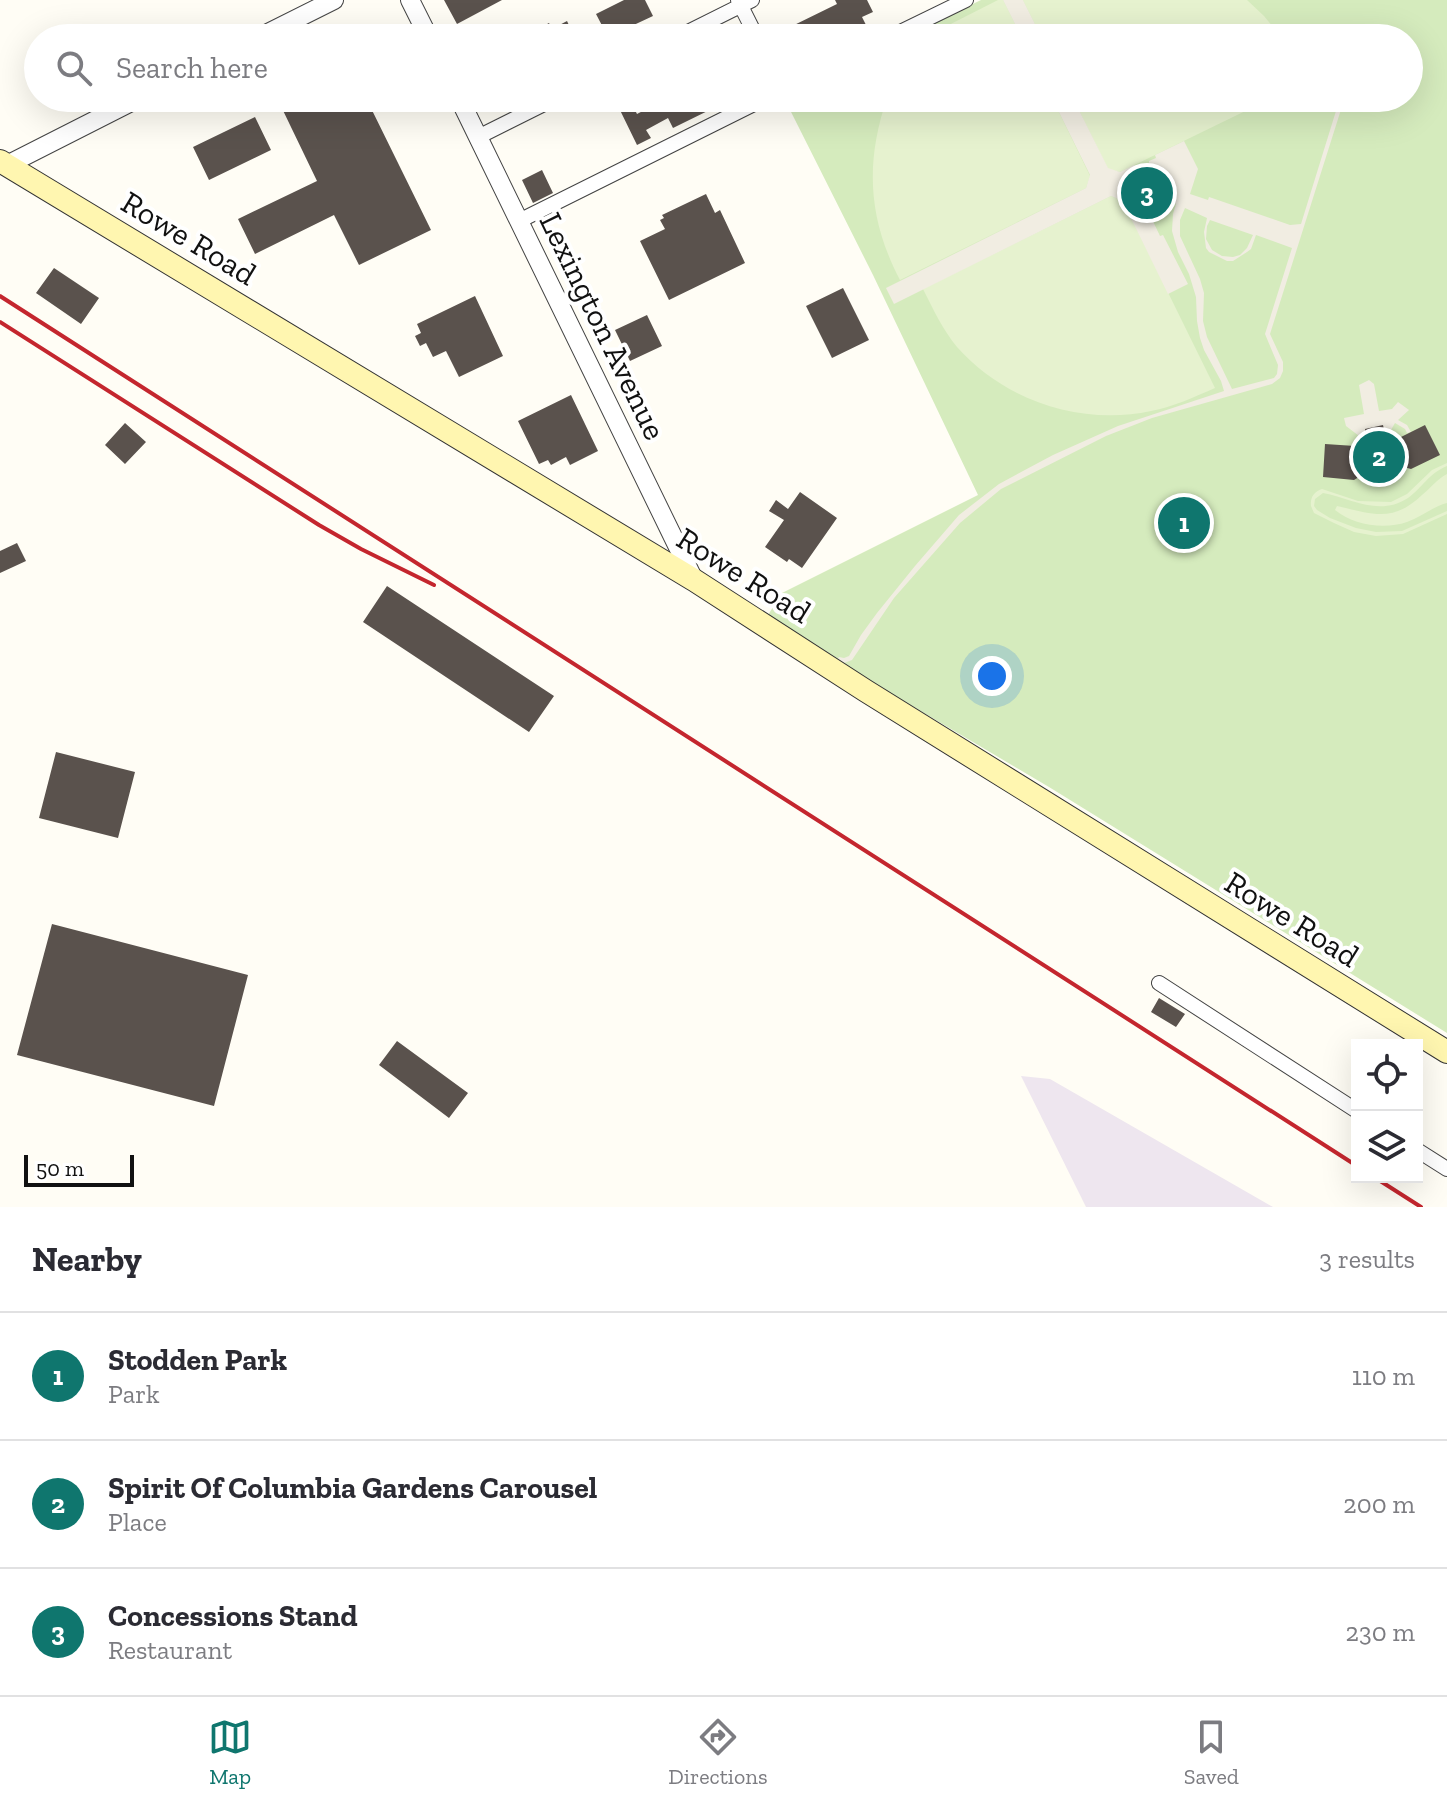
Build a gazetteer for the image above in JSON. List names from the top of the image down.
{
  "streets": {
    "main road": ["Rowe Road"],
    "street": ["Lexington Avenue"]
  },
  "crossings": [
    ["Rowe Road", "Lexington Avenue"]
  ],
  "scale_bar": "50 m",
  "page": {
    "search": "Search here",
    "pins": ["3", "2", "1"],
    "scale": "50 m",
    "heading": ["Nearby", "3 results"],
    "list": [
      {
        "mark": "1",
        "name": "Stodden Park",
        "note": "Park",
        "value": "110 m"
      },
      {
        "mark": "2",
        "name": "Spirit Of Columbia Gardens Carousel",
        "note": "Place",
        "value": "200 m"
      },
      {
        "mark": "3",
        "name": "Concessions Stand",
        "note": "Restaurant",
        "value": "230 m"
      }
    ],
    "nav": ["Map", "Directions", "Saved"]
  }
}
